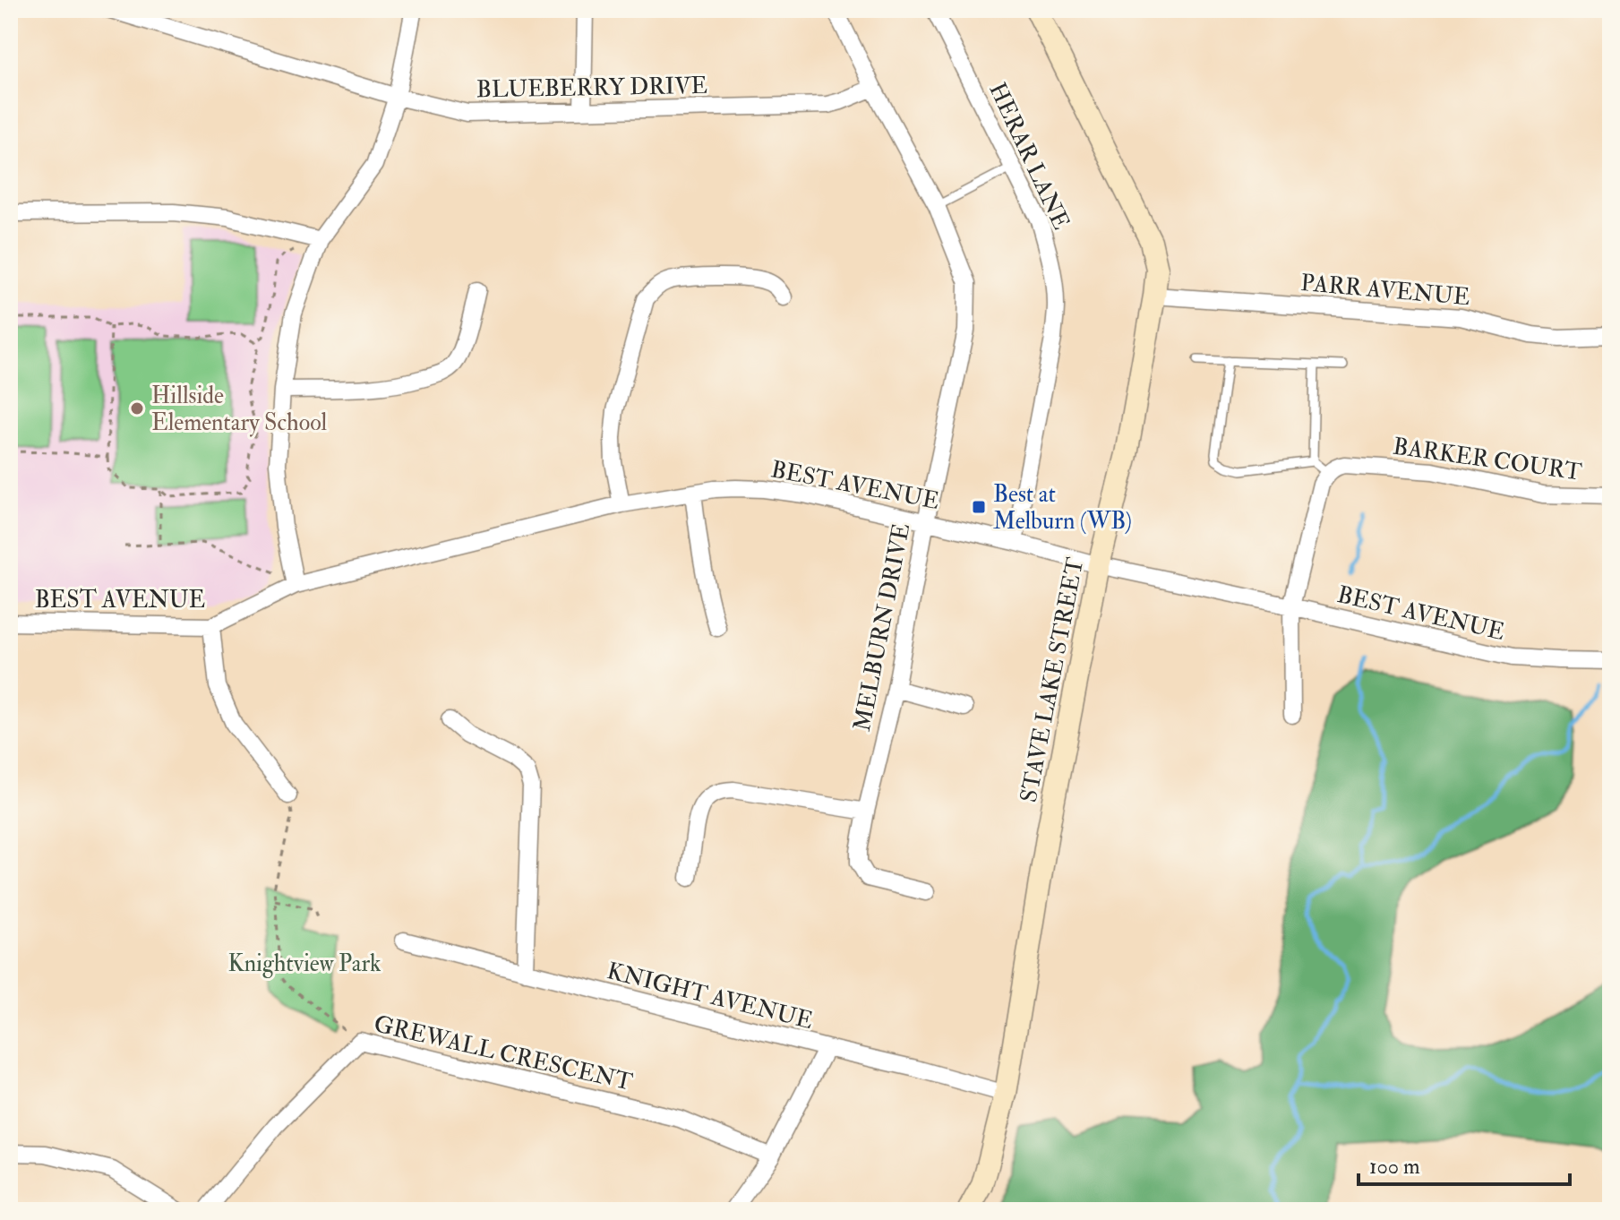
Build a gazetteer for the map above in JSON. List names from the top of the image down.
{
  "streets": {
    "main road": ["STAVE LAKE STREET"],
    "street": [
      "BLUEBERRY DRIVE",
      "HERAR LANE",
      "PARR AVENUE",
      "BARKER COURT",
      "BEST AVENUE",
      "MELBURN DRIVE",
      "KNIGHT AVENUE",
      "GREWALL CRESCENT"
    ]
  },
  "crossings": [
    ["BLUEBERRY DRIVE", "MELBURN DRIVE"],
    ["HERAR LANE", "BEST AVENUE"],
    ["PARR AVENUE", "STAVE LAKE STREET"],
    ["BEST AVENUE", "MELBURN DRIVE"],
    ["BEST AVENUE", "STAVE LAKE STREET"],
    ["STAVE LAKE STREET", "KNIGHT AVENUE"]
  ],
  "parks": ["Knightview Park"],
  "places": {
    "other": ["Hillside Elementary School"],
    "transit": ["Best at Melburn (WB)"]
  },
  "scale_bar": "100 m"
}
